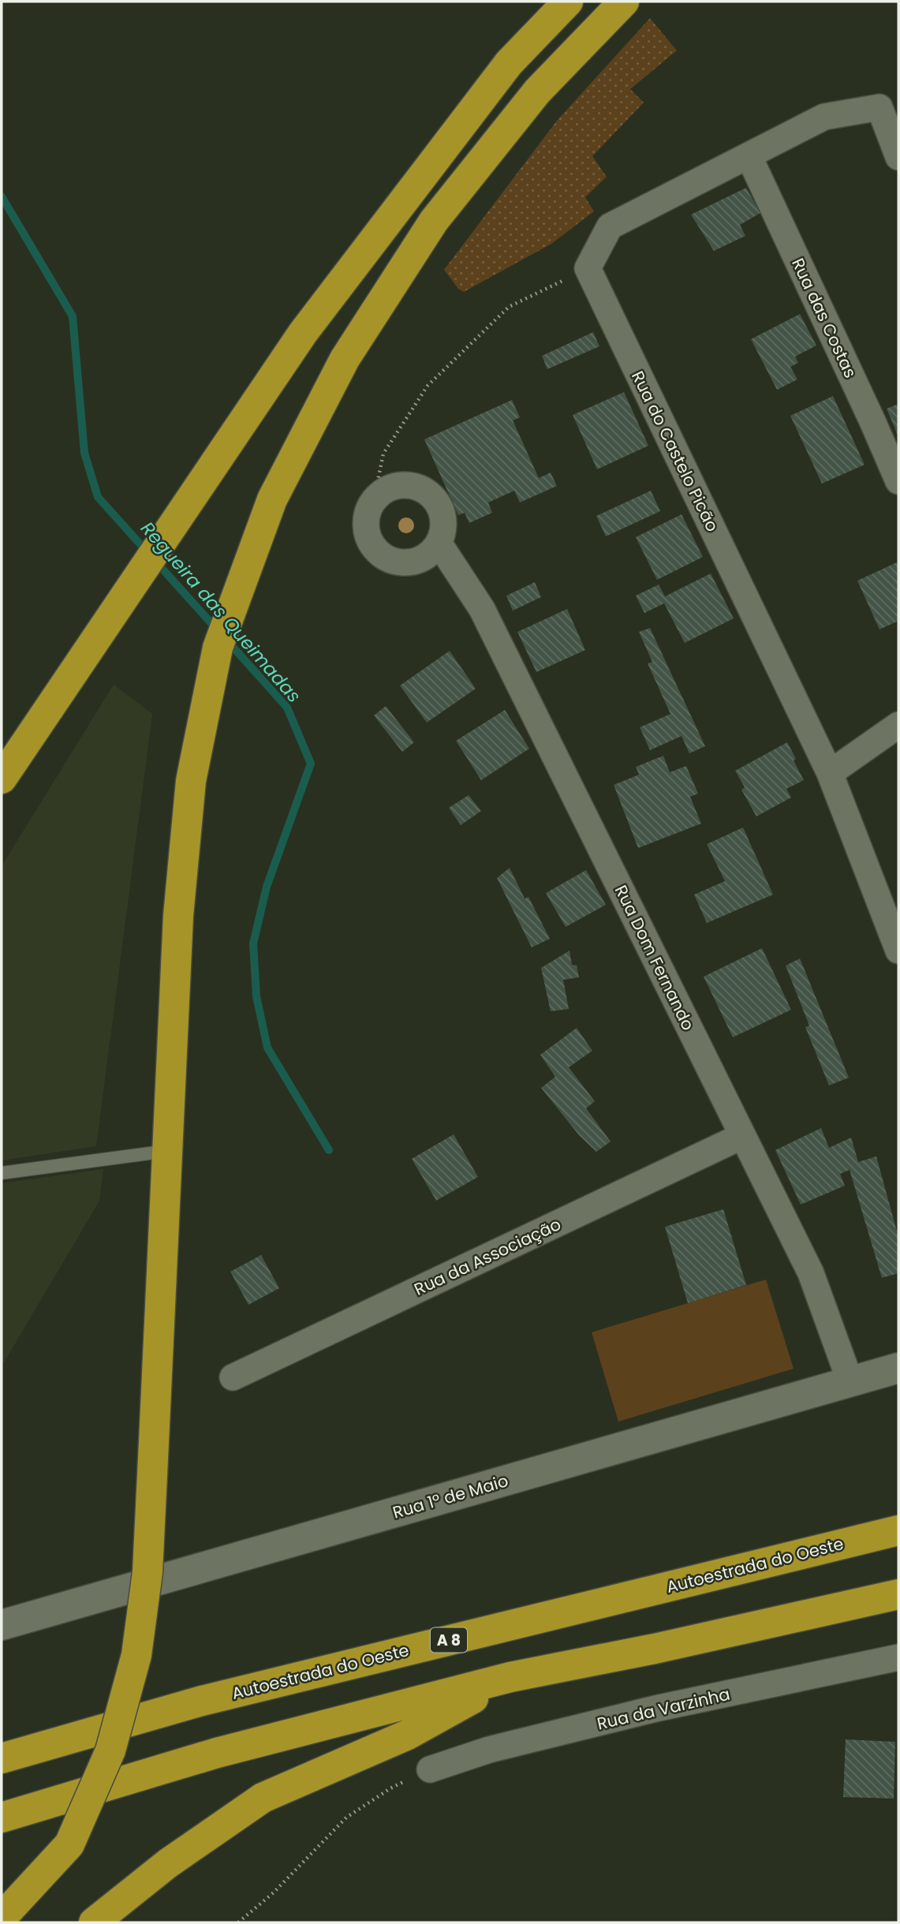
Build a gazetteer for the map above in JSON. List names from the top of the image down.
{
  "streets": {
    "highway": ["Autoestrada do Oeste", "A 8"],
    "street": [
      "Rua das Costas",
      "Rua do Castelo Picão",
      "Rua Dom Fernando",
      "Rua da Associação",
      "Rua 1º de Maio",
      "Rua da Varzinha"
    ]
  },
  "crossings": [
    ["Rua Dom Fernando", "Rua da Associação"],
    ["Rua Dom Fernando", "Rua 1º de Maio"]
  ],
  "water": ["Regueira das Queimadas"]
}
